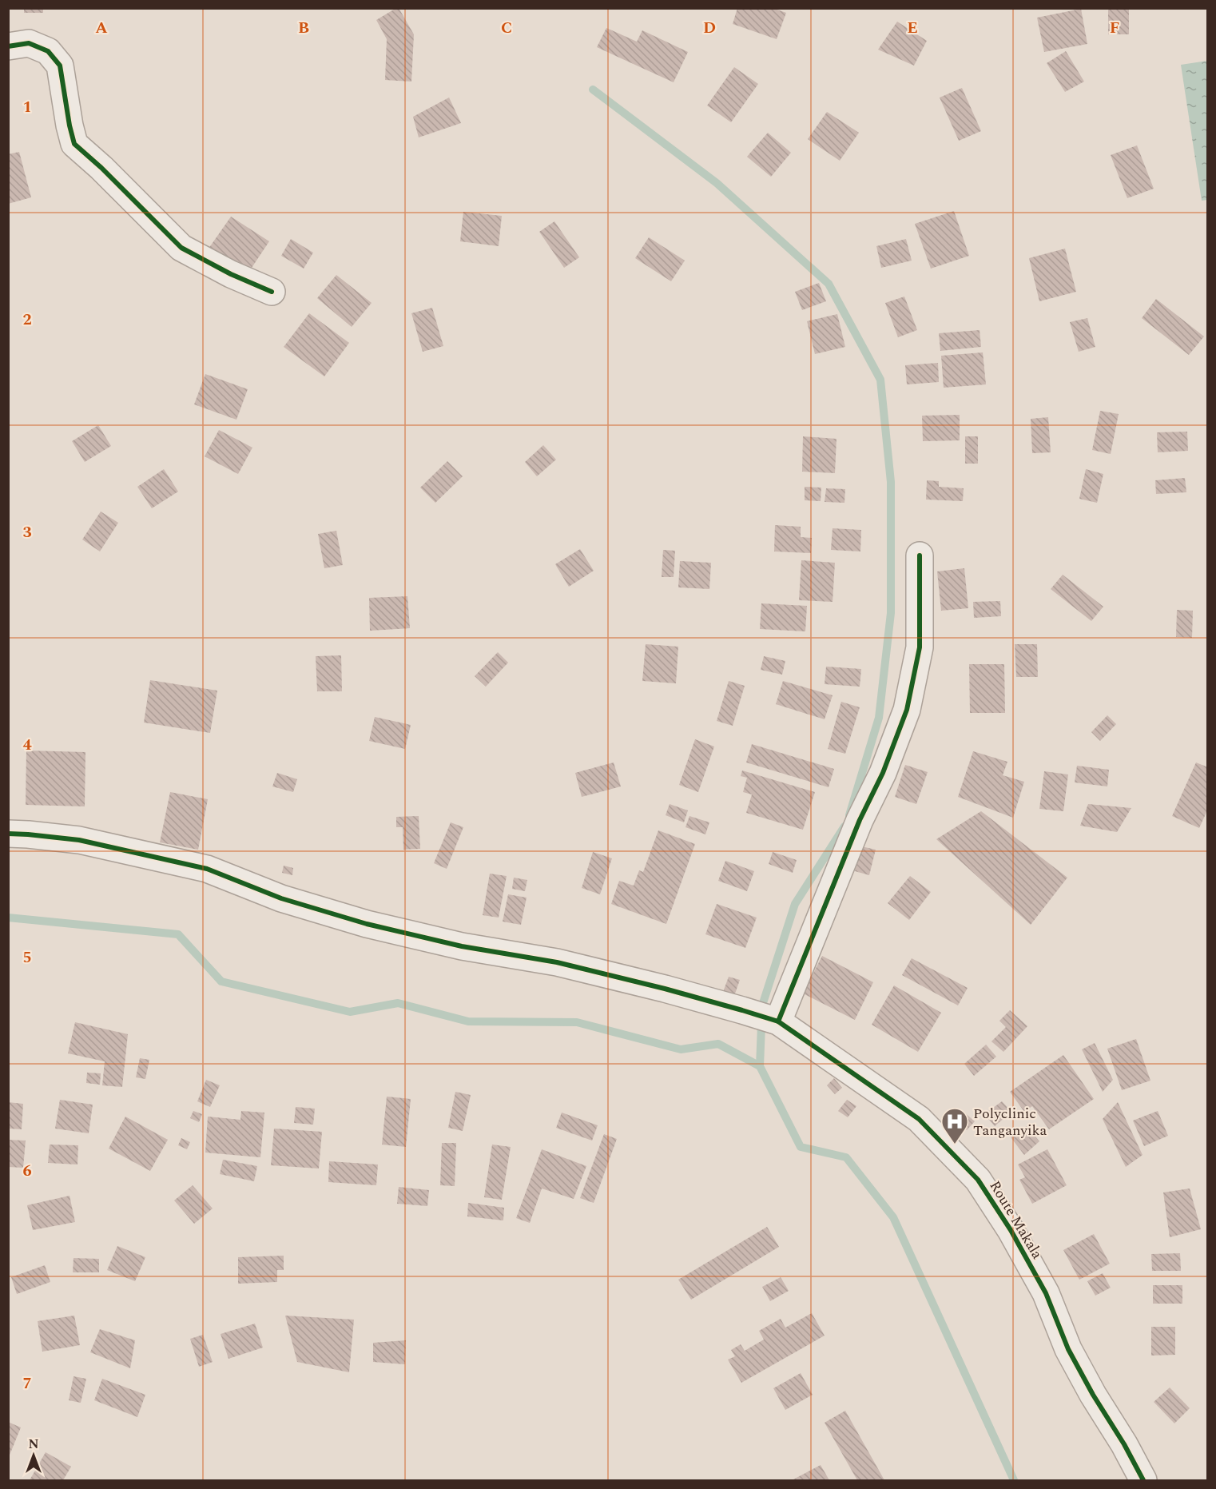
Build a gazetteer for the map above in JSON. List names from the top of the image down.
{
  "streets": {
    "street": ["Route Makala"]
  },
  "places": {
    "hospital": ["Polyclinic Tanganyika"]
  },
  "north": "top",
  "grid": {
    "columns": [
      "A",
      "B",
      "C",
      "D",
      "E",
      "F"
    ],
    "rows": [
      "1",
      "2",
      "3",
      "4",
      "5",
      "6",
      "7"
    ]
  }
}
